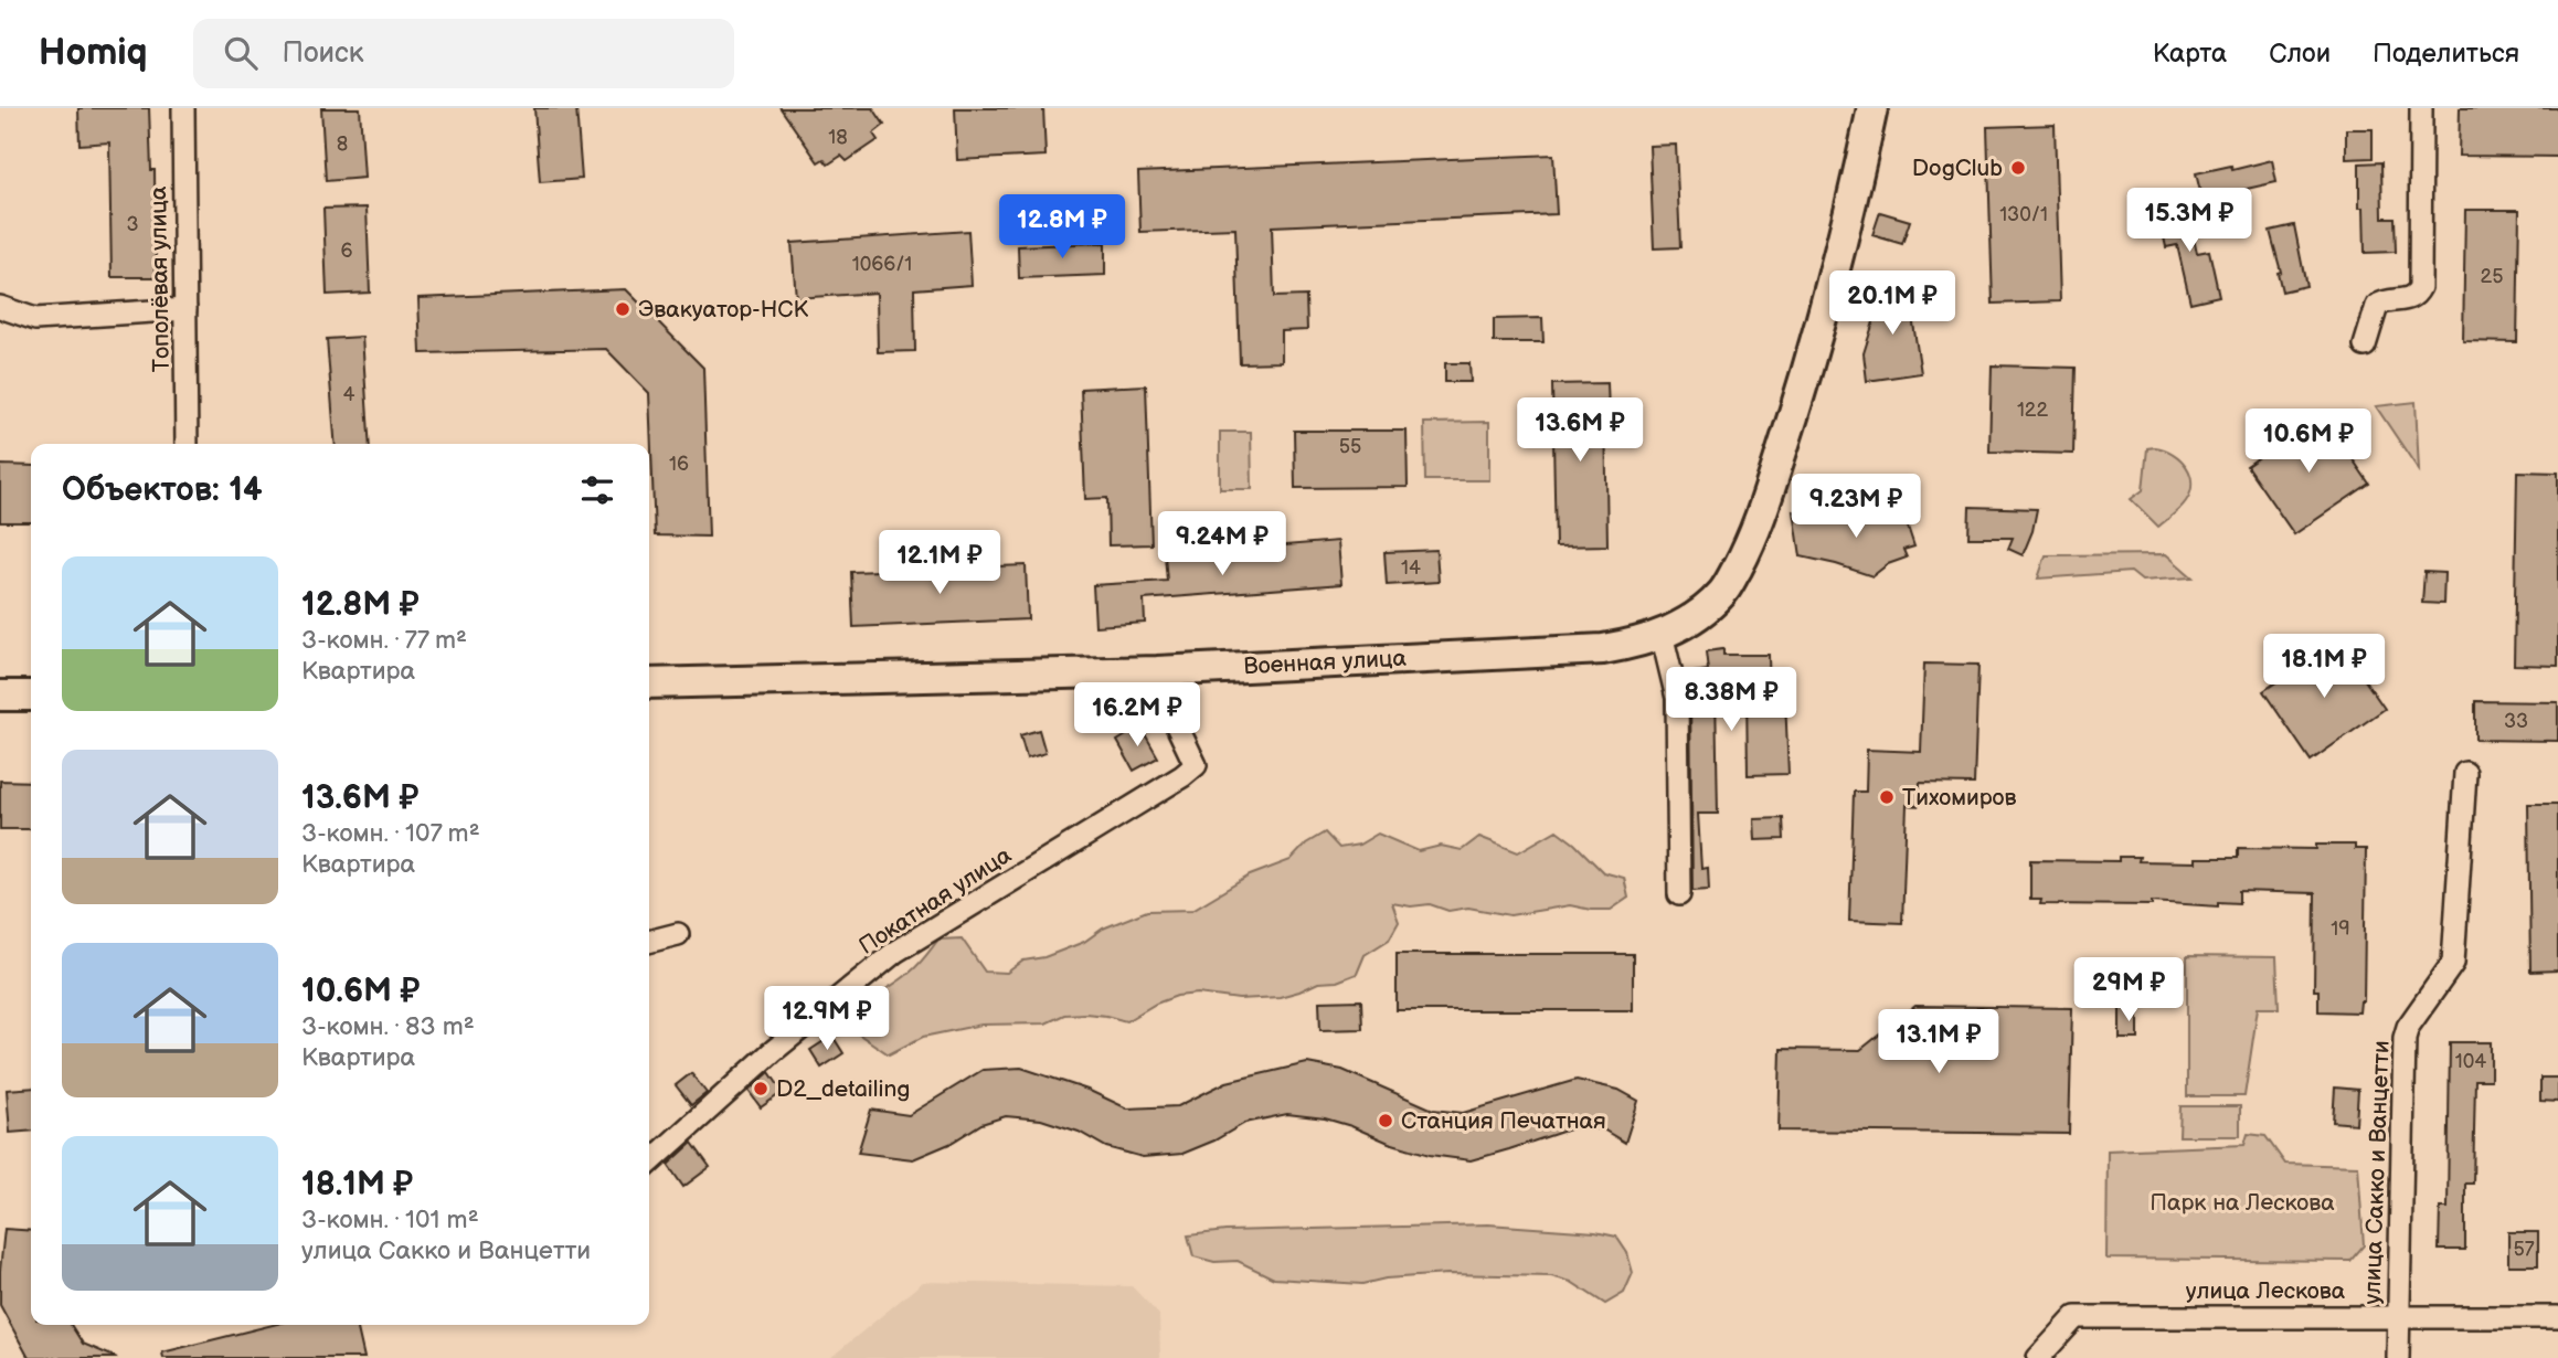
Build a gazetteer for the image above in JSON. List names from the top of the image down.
{
  "streets": {
    "main road": ["Военная улица"],
    "street": [
      "Тополёвая улица",
      "Покатная улица",
      "улица Сакко и Ванцетти",
      "улица Лескова"
    ]
  },
  "crossings": [
    ["Военная улица", "Покатная улица"],
    ["улица Сакко и Ванцетти", "улица Лескова"]
  ],
  "parks": ["Парк на Лескова"],
  "places": [
    "DogClub",
    "Эвакуатор-НСК",
    "Тихомиров",
    "D2_detailing",
    "Станция Печатная"
  ],
  "house_numbers": [
    "18",
    "8",
    "130/1",
    "3",
    "6",
    "1066/1",
    "25",
    "4",
    "122",
    "55",
    "16",
    "14",
    "33",
    "19",
    "104",
    "57"
  ],
  "page": {
    "header": "Homiq",
    "search": "Поиск",
    "nav": ["Карта", "Слои", "Поделиться"],
    "price": [
      "15.3M ₽",
      "12.8M ₽",
      "20.1M ₽",
      "13.6M ₽",
      "10.6M ₽",
      "9.23M ₽",
      "9.24M ₽",
      "12.1M ₽",
      "18.1M ₽",
      "8.38M ₽",
      "16.2M ₽",
      "29M ₽",
      "12.9M ₽",
      "13.1M ₽"
    ],
    "heading": "Объектов: 14",
    "list": [
      {
        "name": "12.8M ₽",
        "note": "3-комн. · 77 m² · Квартира"
      },
      {
        "name": "13.6M ₽",
        "note": "3-комн. · 107 m² · Квартира"
      },
      {
        "name": "10.6M ₽",
        "note": "3-комн. · 83 m² · Квартира"
      },
      {
        "name": "18.1M ₽",
        "note": "3-комн. · 101 m² · улица Сакко и Ванцетти"
      }
    ]
  }
}
